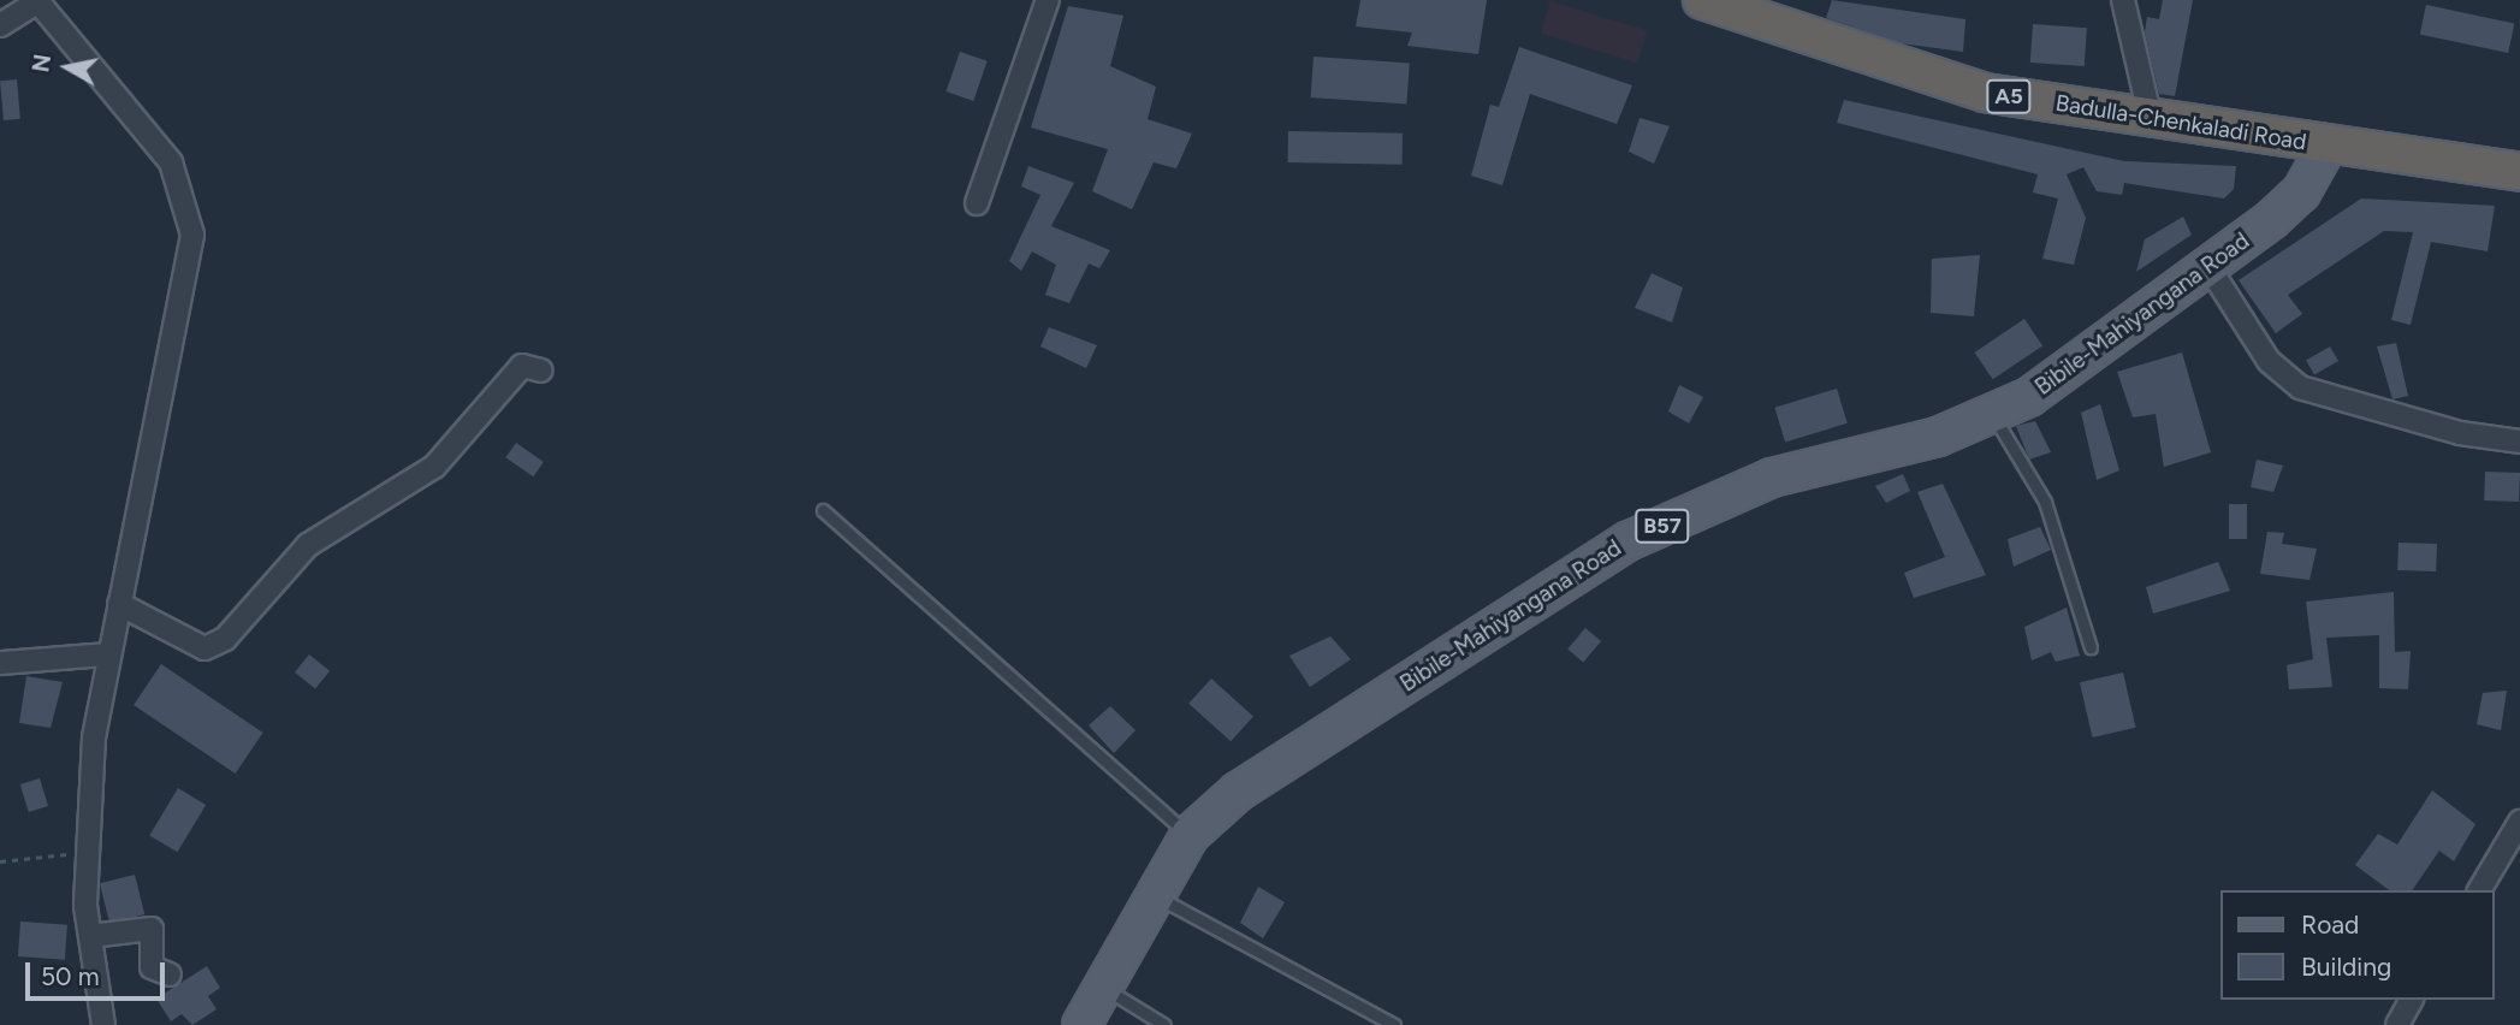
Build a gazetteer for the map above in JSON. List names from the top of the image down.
{
  "streets": {
    "highway": ["A5", "Badulla-Chenkaladi Road"],
    "main road": ["Bibile-Mahiyangana Road", "B57"]
  },
  "crossings": [
    ["Badulla-Chenkaladi Road", "Bibile-Mahiyangana Road"]
  ],
  "legend": ["Road", "Building"],
  "scale_bar": "50 m",
  "north": "left"
}
